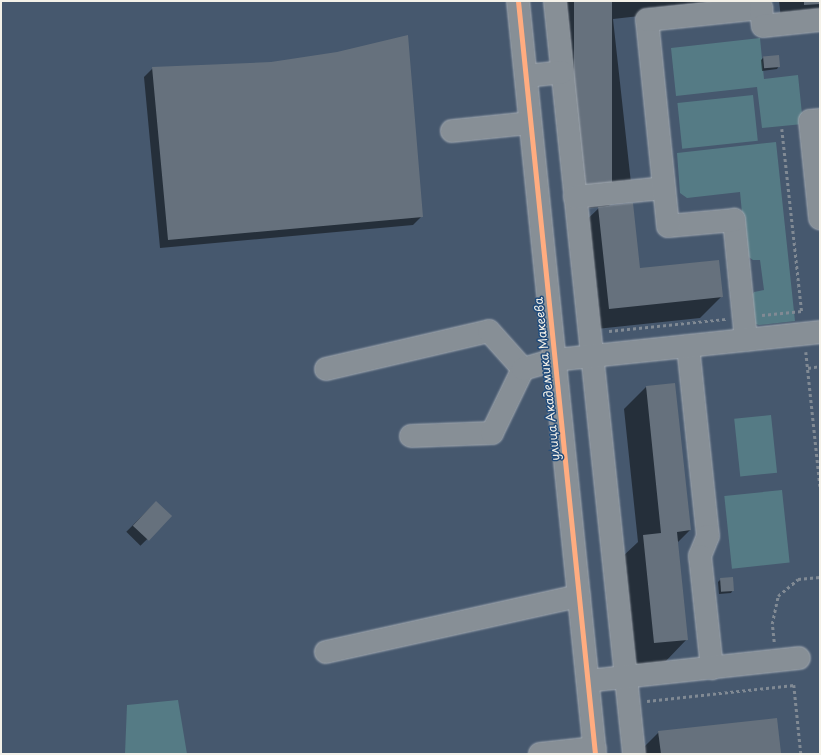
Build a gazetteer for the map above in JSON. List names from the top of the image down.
{
  "streets": {
    "street": ["улица Академика Макеева"]
  }
}
